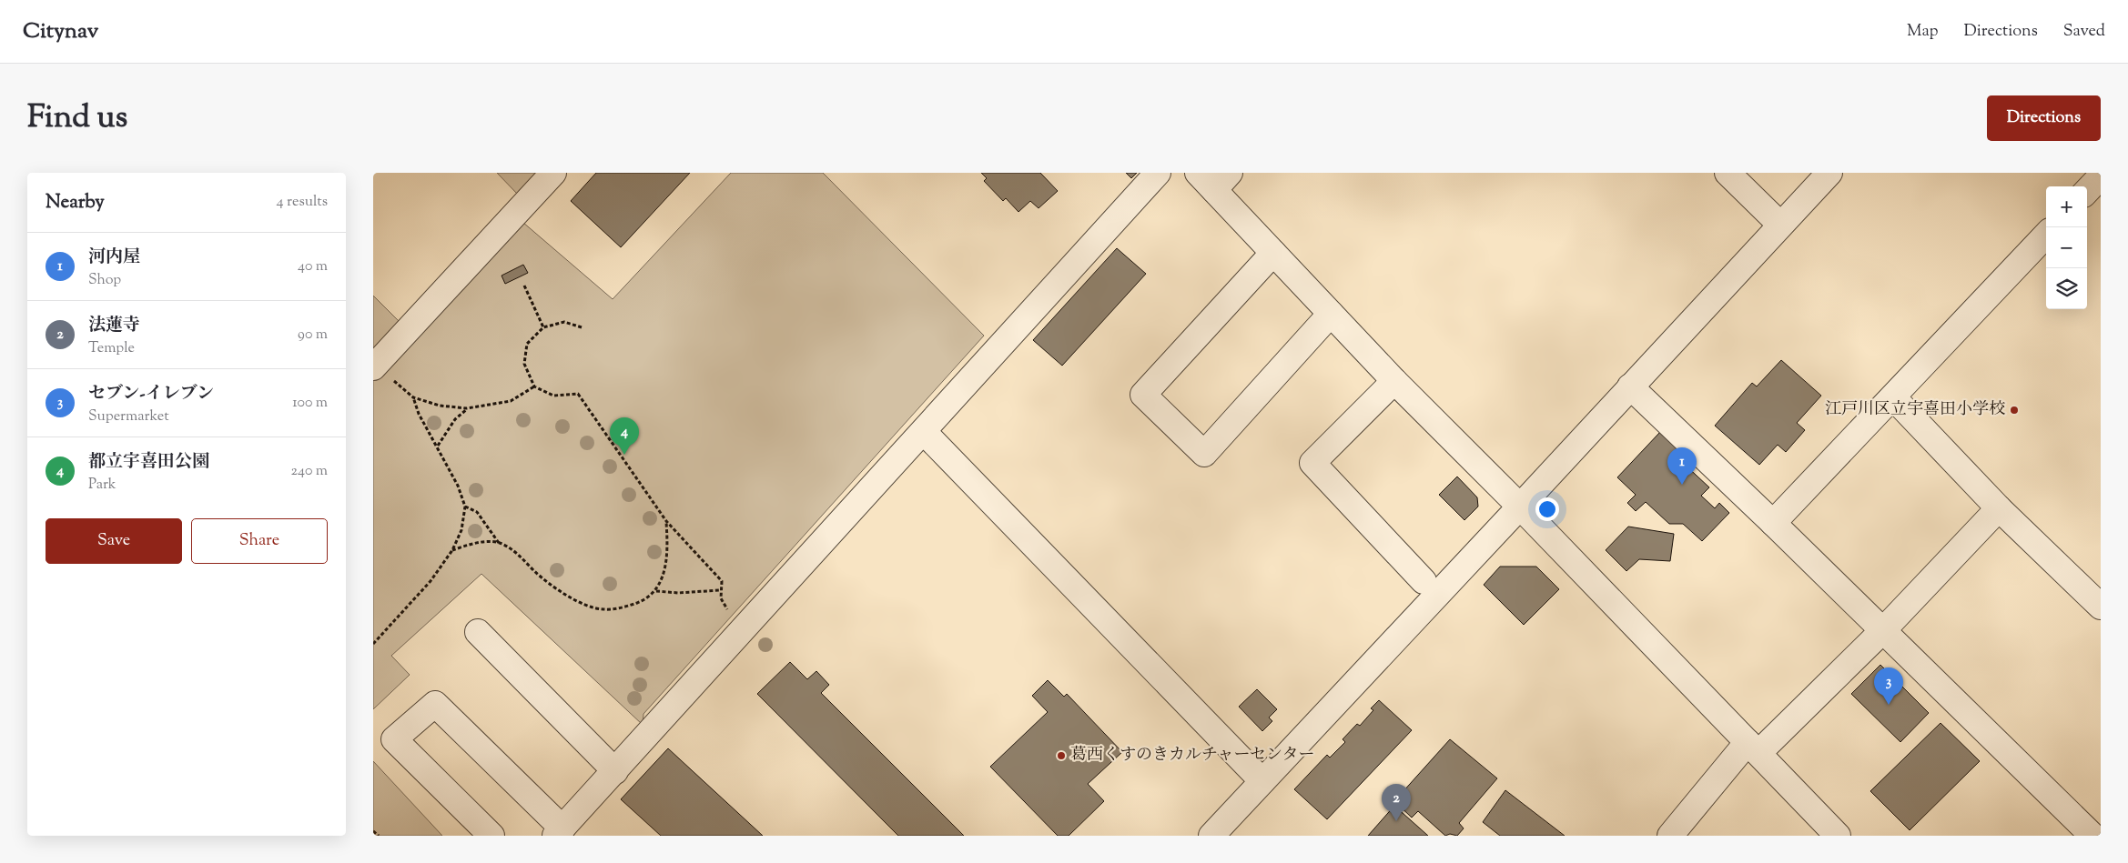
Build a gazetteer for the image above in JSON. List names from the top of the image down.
{
  "places": ["江戸川区立宇喜田小学校", "葛西くすのきカルチャーセンター"],
  "page": {
    "header": "Citynav",
    "nav": ["Map", "Directions", "Saved"],
    "title": "Find us",
    "buttons": [
      "Directions",
      ["Save", "Share"]
    ],
    "heading": ["Nearby", "4 results"],
    "map_buttons": ["+", "−"],
    "list": [
      {
        "mark": "1",
        "name": "河内屋",
        "note": "Shop",
        "value": "40 m"
      },
      {
        "mark": "2",
        "name": "法蓮寺",
        "note": "Temple",
        "value": "90 m"
      },
      {
        "mark": "3",
        "name": "セブン-イレブン",
        "note": "Supermarket",
        "value": "100 m"
      },
      {
        "mark": "4",
        "name": "都立宇喜田公園",
        "note": "Park",
        "value": "240 m"
      }
    ],
    "pins": [
      "4",
      "1",
      "3",
      "2"
    ]
  }
}
